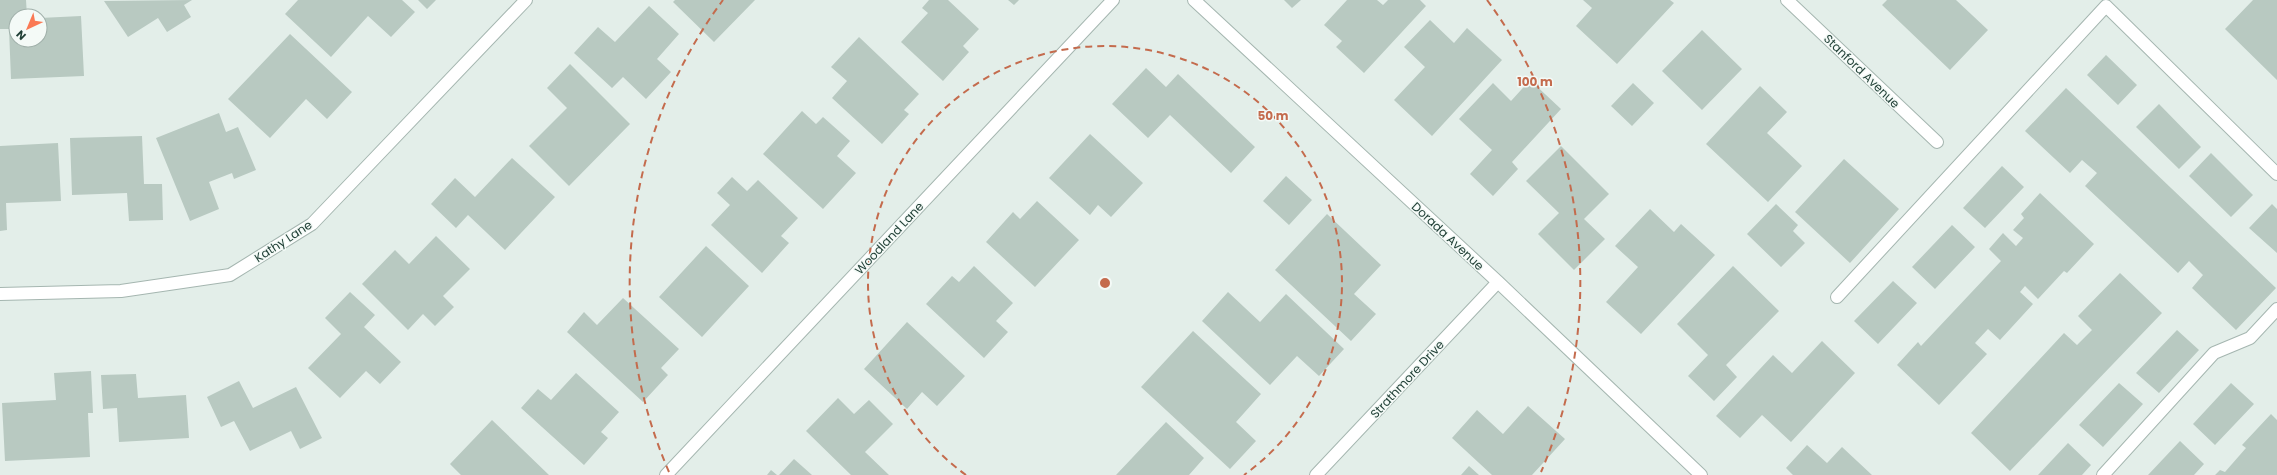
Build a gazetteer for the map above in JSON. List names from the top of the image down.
{
  "streets": {
    "street": [
      "Stanford Avenue",
      "Dorada Avenue",
      "Woodland Lane",
      "Kathy Lane",
      "Strathmore Drive"
    ]
  },
  "crossings": [
    ["Dorada Avenue", "Strathmore Drive"]
  ],
  "north": "bottom left",
  "rings": ["100 m", "50 m"]
}
